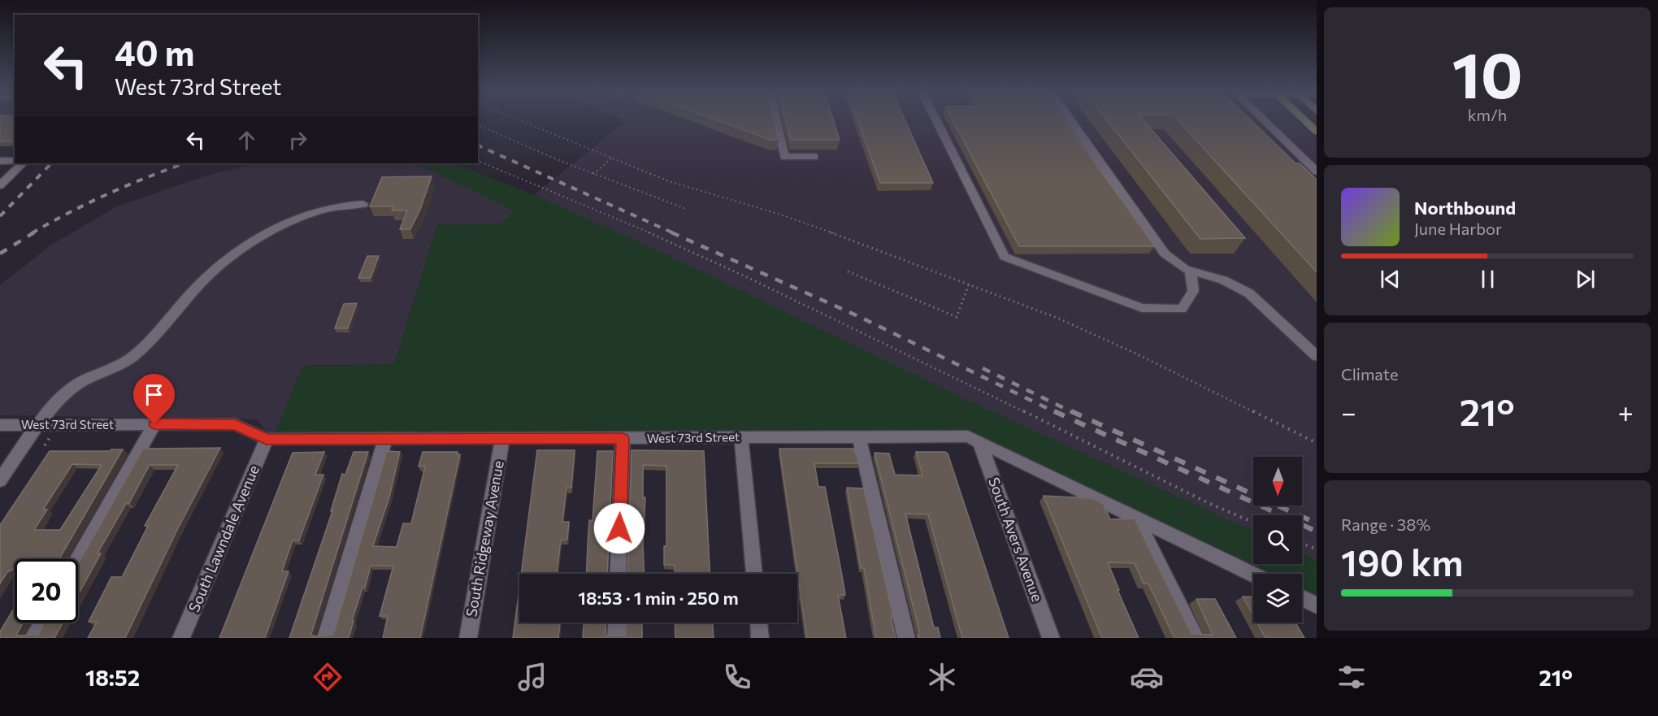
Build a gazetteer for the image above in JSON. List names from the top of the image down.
{
  "streets": {
    "street": [
      "West 73rd Street",
      "South Lawndale Avenue",
      "South Ridgeway Avenue",
      "South Avers Avenue"
    ]
  },
  "crossings": [
    ["West 73rd Street", "South Lawndale Avenue"],
    ["West 73rd Street", "South Ridgeway Avenue"],
    ["West 73rd Street", "South Avers Avenue"]
  ],
  "north": "bottom",
  "page": {
    "tile": [
      ["10", "km/h"],
      "Climate",
      ["Range · 38%", "190 km"]
    ],
    "turn": ["40 m", "West 73rd Street"],
    "song": ["Northbound", "June Harbor"],
    "heat": ["−", "21°", "+"],
    "limit": "20",
    "trip": "18:53 · 1 min · 250 m",
    "tabs": ["18:52", "21°"]
  }
}
